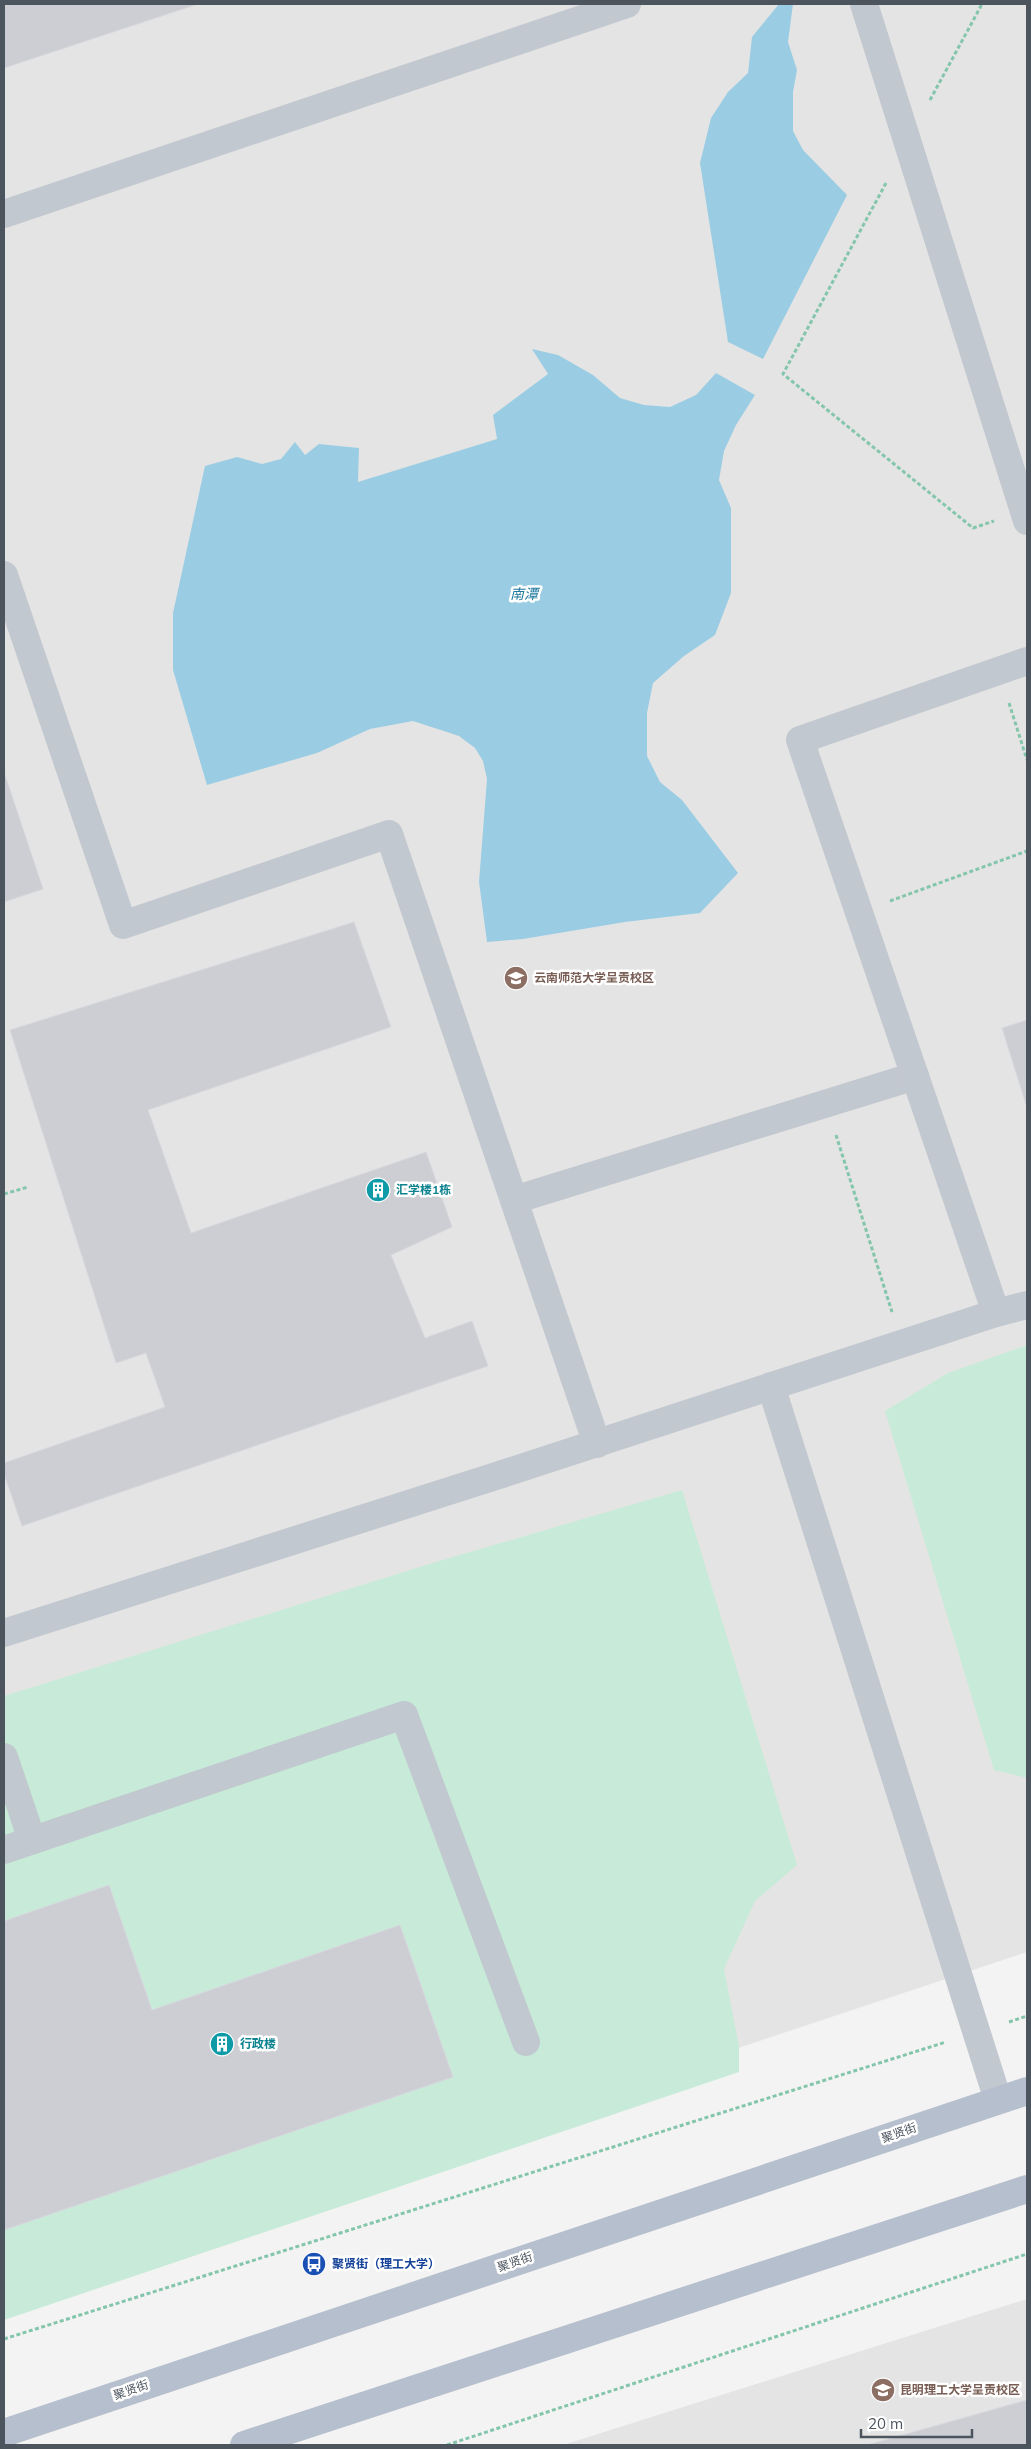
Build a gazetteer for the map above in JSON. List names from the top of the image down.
{
  "streets": {
    "main road": ["聚贤街"]
  },
  "water": ["南潭"],
  "places": {
    "school or university": ["云南师范大学呈贡校区", "昆明理工大学呈贡校区"],
    "building": ["汇学楼1栋", "行政楼"],
    "bus stop": ["聚贤街（理工大学）"]
  },
  "scale_bar": "20 m"
}
